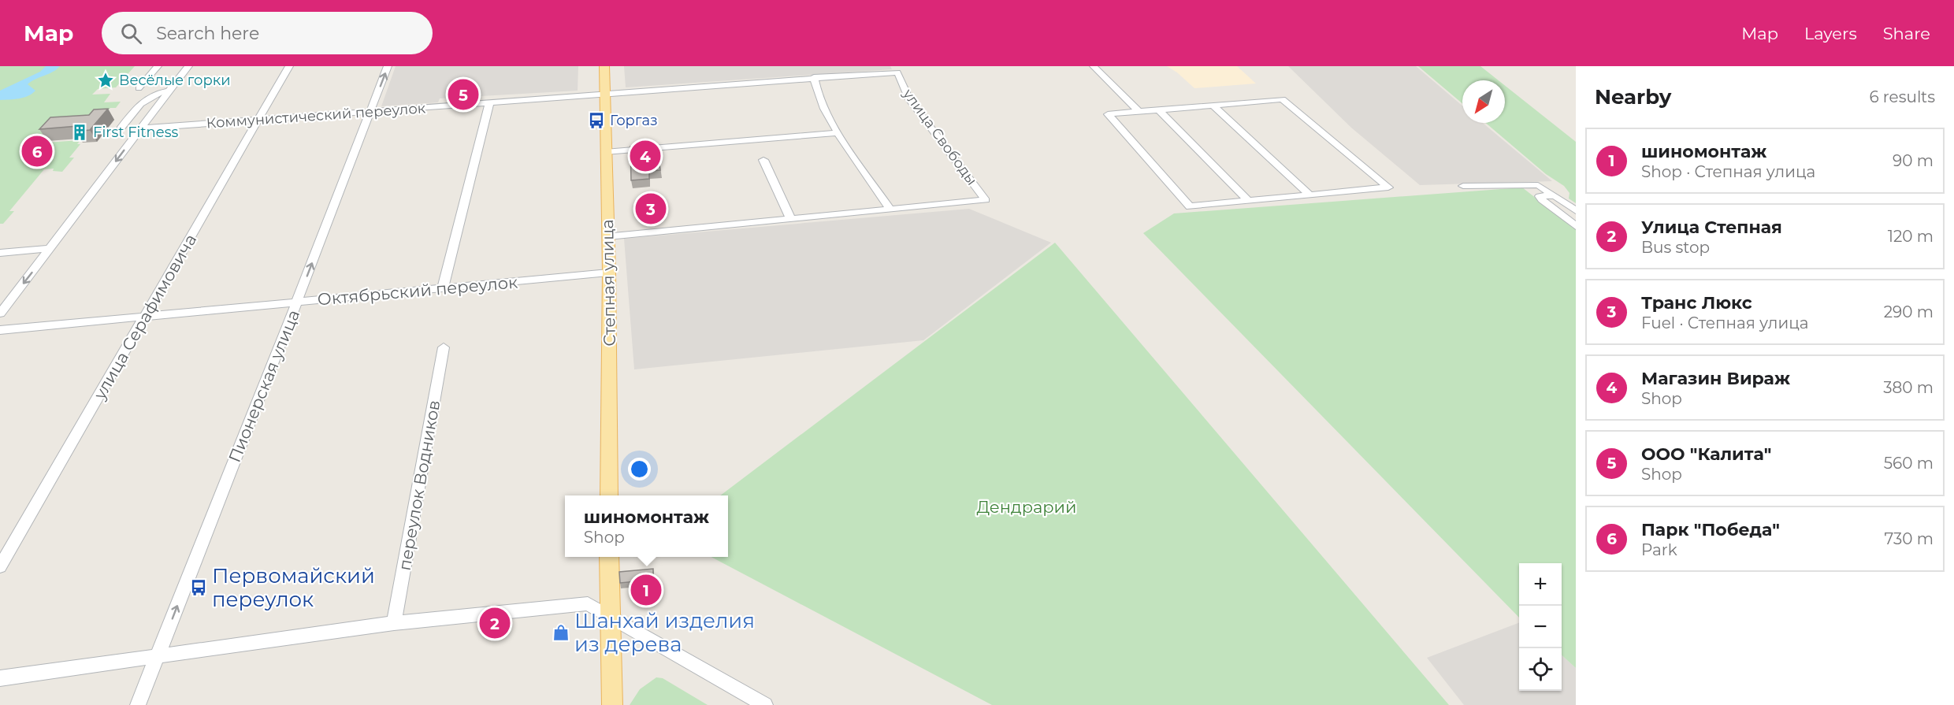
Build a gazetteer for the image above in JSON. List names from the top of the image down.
{
  "streets": {
    "main road": ["Степная улица"],
    "street": [
      "Коммунистический переулок",
      "улица Свободы",
      "Октябрьский переулок",
      "улица Серафимовича",
      "Пионерская улица",
      "переулок Водников"
    ]
  },
  "crossings": [
    ["Коммунистический переулок", "улица Свободы"],
    ["Коммунистический переулок", "Степная улица"],
    ["Коммунистический переулок", "улица Серафимовича"],
    ["Коммунистический переулок", "Пионерская улица"],
    ["Степная улица", "Октябрьский переулок"],
    ["Октябрьский переулок", "улица Серафимовича"],
    ["Октябрьский переулок", "Пионерская улица"]
  ],
  "one_way": ["Пионерская улица"],
  "parks": ["Дендрарий"],
  "places": {
    "place": ["Весёлые горки"],
    "bus stop": ["Горгаз", "Первомайский переулок"],
    "building": ["First Fitness"],
    "shop": ["Шанхай изделия из дерева"]
  },
  "north": "bottom left",
  "page": {
    "header": "Map",
    "search": "Search here",
    "nav": ["Map", "Layers", "Share"],
    "heading": ["Nearby", "6 results"],
    "pins": [
      "5",
      "6",
      "4",
      "3",
      "1",
      "2"
    ],
    "list": [
      {
        "mark": "1",
        "name": "шиномонтаж",
        "note": "Shop · Степная улица",
        "value": "90 m"
      },
      {
        "mark": "2",
        "name": "Улица Степная",
        "note": "Bus stop",
        "value": "120 m"
      },
      {
        "mark": "3",
        "name": "Транс Люкс",
        "note": "Fuel · Степная улица",
        "value": "290 m"
      },
      {
        "mark": "4",
        "name": "Магазин Вираж",
        "note": "Shop",
        "value": "380 m"
      },
      {
        "mark": "5",
        "name": "ООО \"Калита\"",
        "note": "Shop",
        "value": "560 m"
      },
      {
        "mark": "6",
        "name": "Парк \"Победа\"",
        "note": "Park",
        "value": "730 m"
      }
    ],
    "popup": ["шиномонтаж", "Shop"],
    "map_buttons": ["+", "−"]
  }
}
